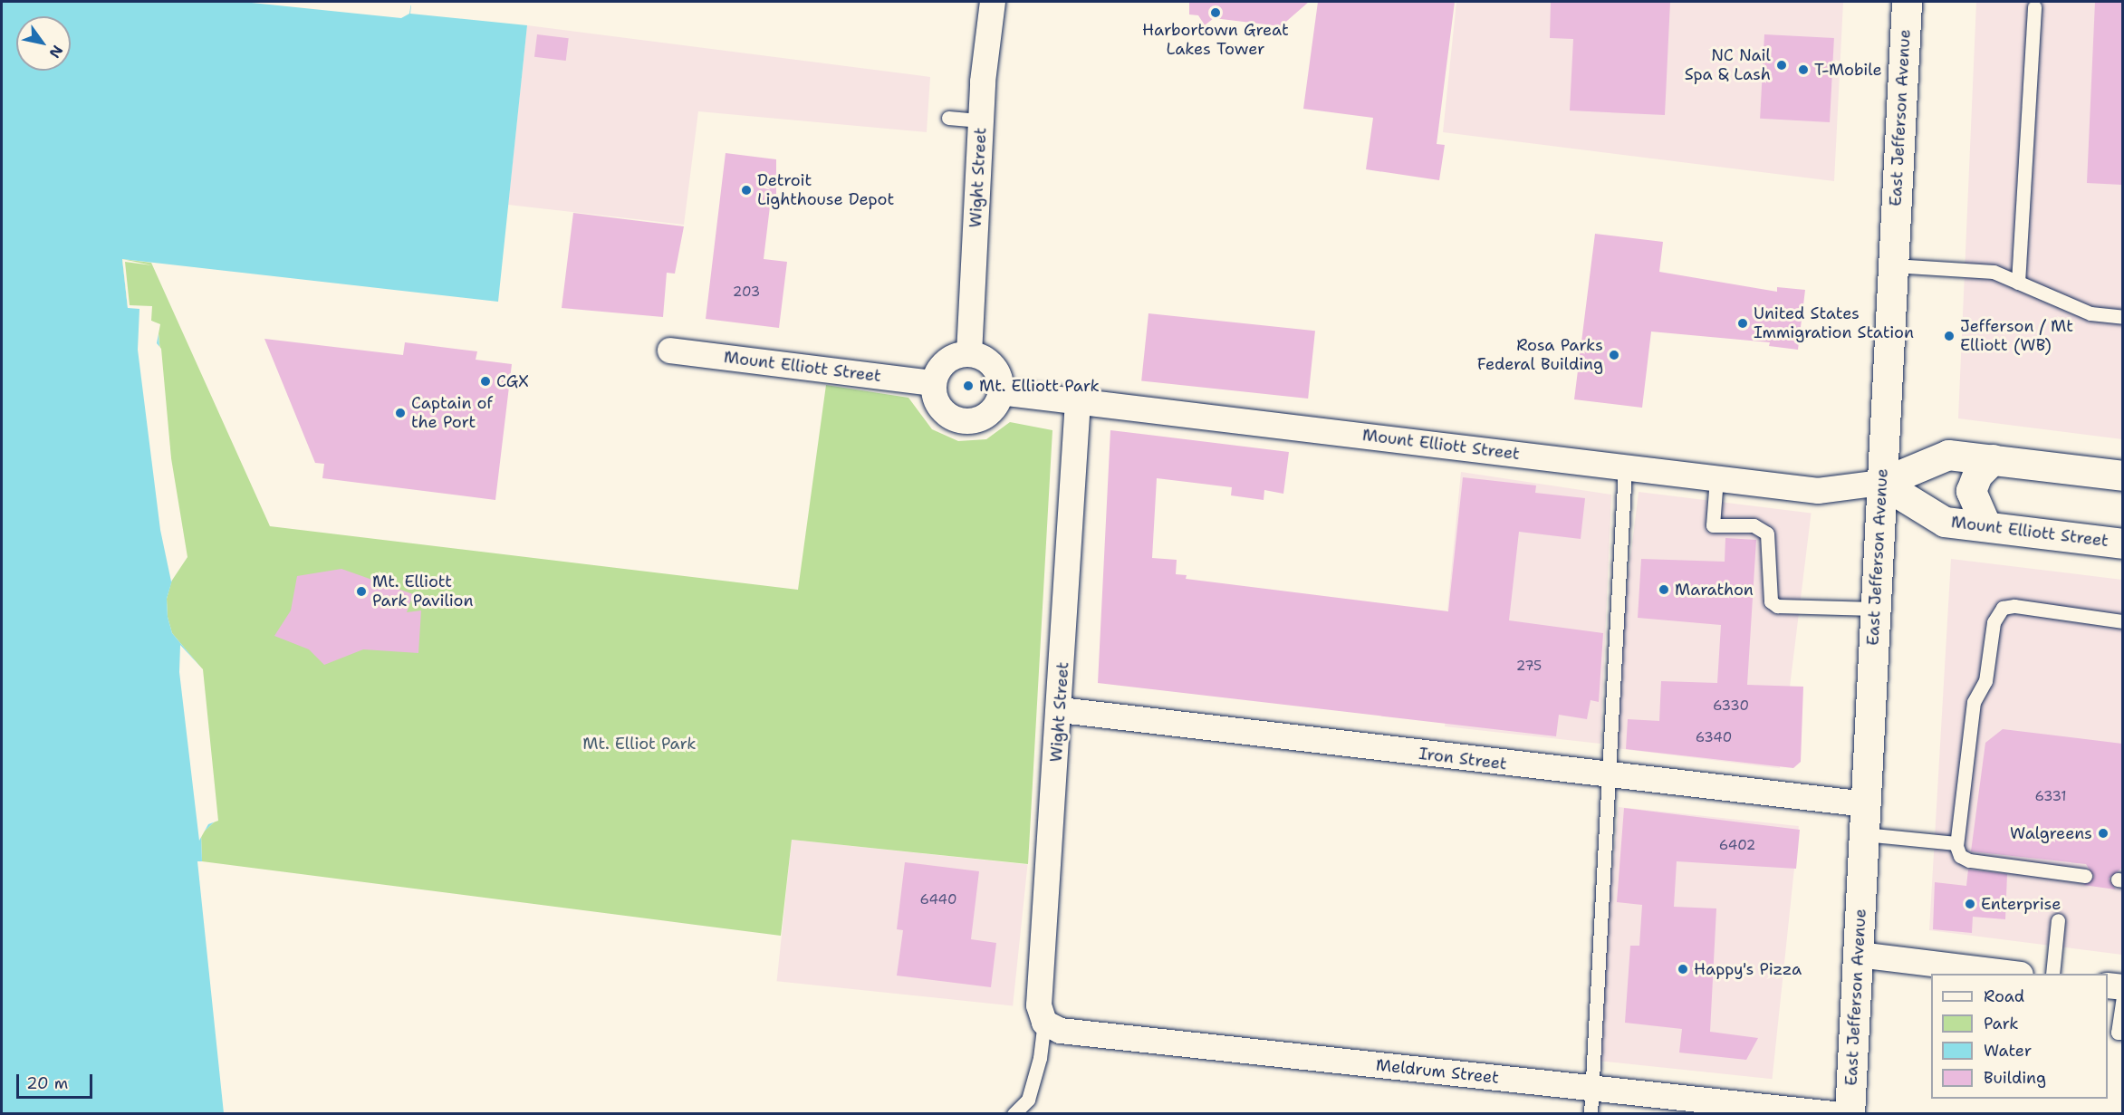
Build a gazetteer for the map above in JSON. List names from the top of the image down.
{
  "streets": {
    "main road": ["East Jefferson Avenue", "Mount Elliott Street"],
    "street": ["Wight Street", "Iron Street", "Meldrum Street"]
  },
  "crossings": [
    ["East Jefferson Avenue", "Mount Elliott Street"],
    ["East Jefferson Avenue", "Iron Street"],
    ["Wight Street", "Mount Elliott Street"],
    ["Wight Street", "Iron Street"],
    ["Wight Street", "Meldrum Street"]
  ],
  "parks": ["Mt. Elliot Park"],
  "places": [
    "Harbortown Great Lakes Tower",
    "NC Nail Spa & Lash",
    "T-Mobile",
    "Detroit Lighthouse Depot",
    "United States Immigration Station",
    "Jefferson / Mt Elliott (WB)",
    "Rosa Parks Federal Building",
    "CGX",
    "Mt. Elliott Park",
    "Captain of the Port",
    "Marathon",
    "Mt. Elliott Park Pavilion",
    "Walgreens",
    "Enterprise",
    "Happy's Pizza"
  ],
  "house_numbers": [
    "203",
    "275",
    "6330",
    "6340",
    "6331",
    "6402",
    "6440"
  ],
  "legend": [
    "Road",
    "Park",
    "Water",
    "Building"
  ],
  "scale_bar": "20 m",
  "north": "bottom right"
}
